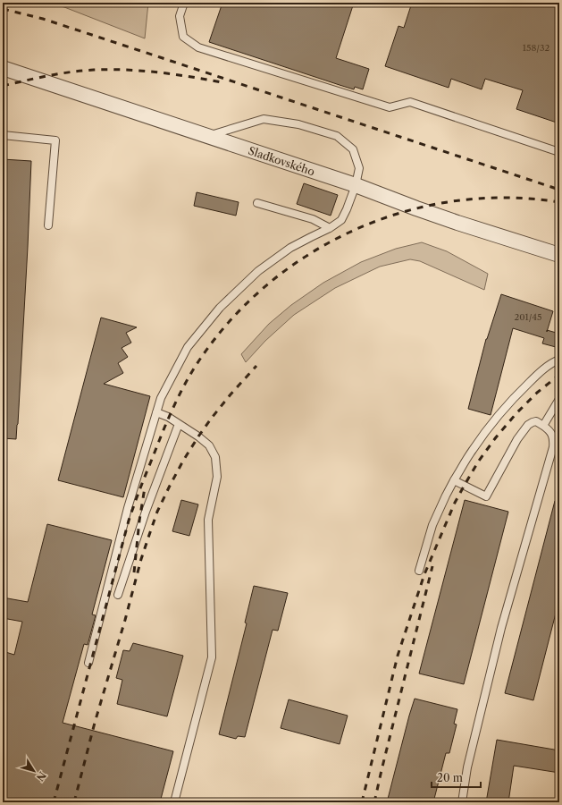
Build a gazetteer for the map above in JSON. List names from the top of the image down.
{
  "streets": {
    "street": ["Sladkovského"]
  },
  "house_numbers": ["158/32", "201/45"],
  "scale_bar": "20 m",
  "north": "bottom right"
}
